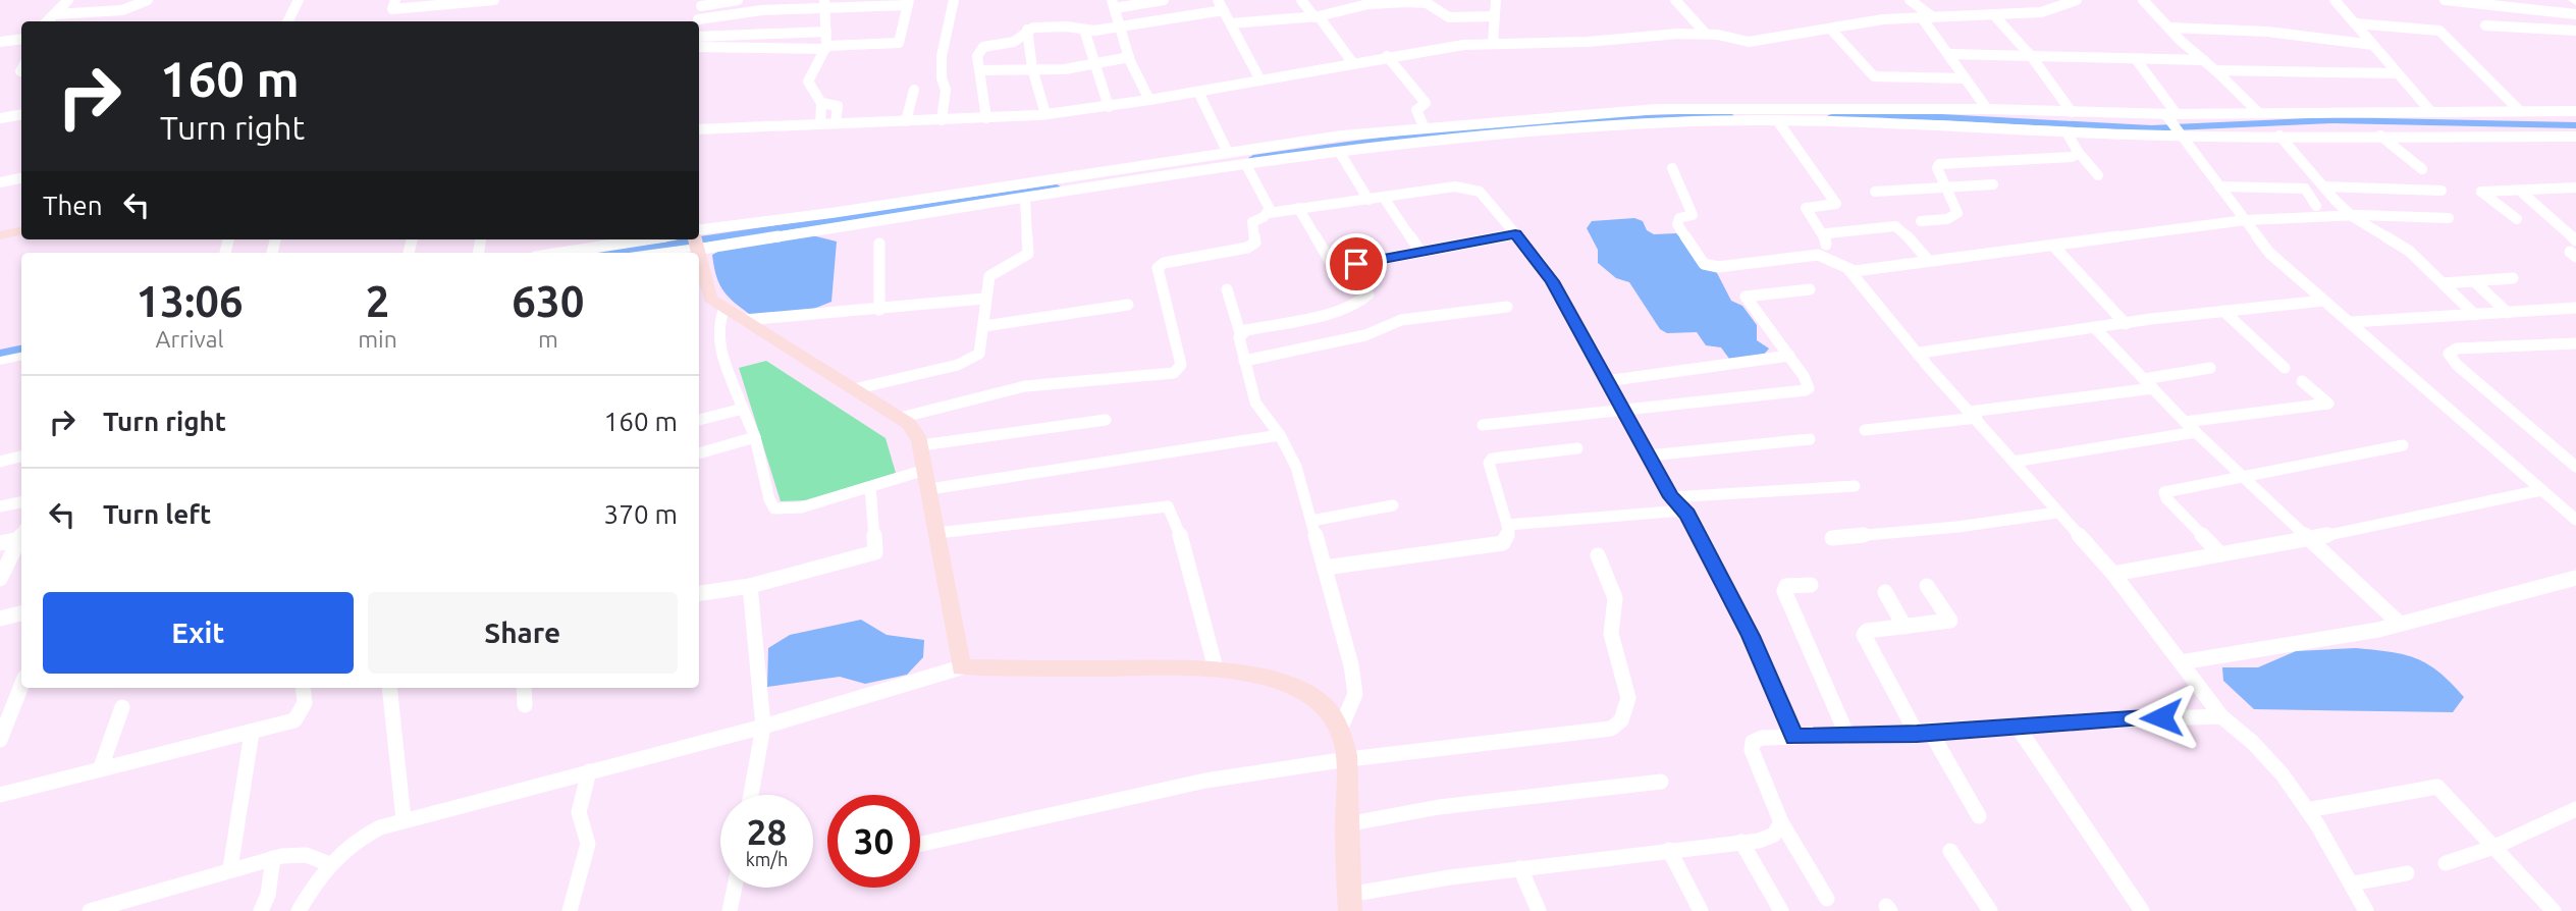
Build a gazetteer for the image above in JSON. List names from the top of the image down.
{
  "page": {
    "turn": ["160 m", "Turn right"],
    "then": "Then",
    "eta": [
      "13:06",
      "Arrival",
      "2",
      "min",
      "630",
      "m"
    ],
    "list": [
      {
        "name": "Turn right",
        "value": "160 m"
      },
      {
        "name": "Turn left",
        "value": "370 m"
      }
    ],
    "buttons": ["Exit", "Share"],
    "speed": "28 km/h",
    "limit": "30"
  }
}
